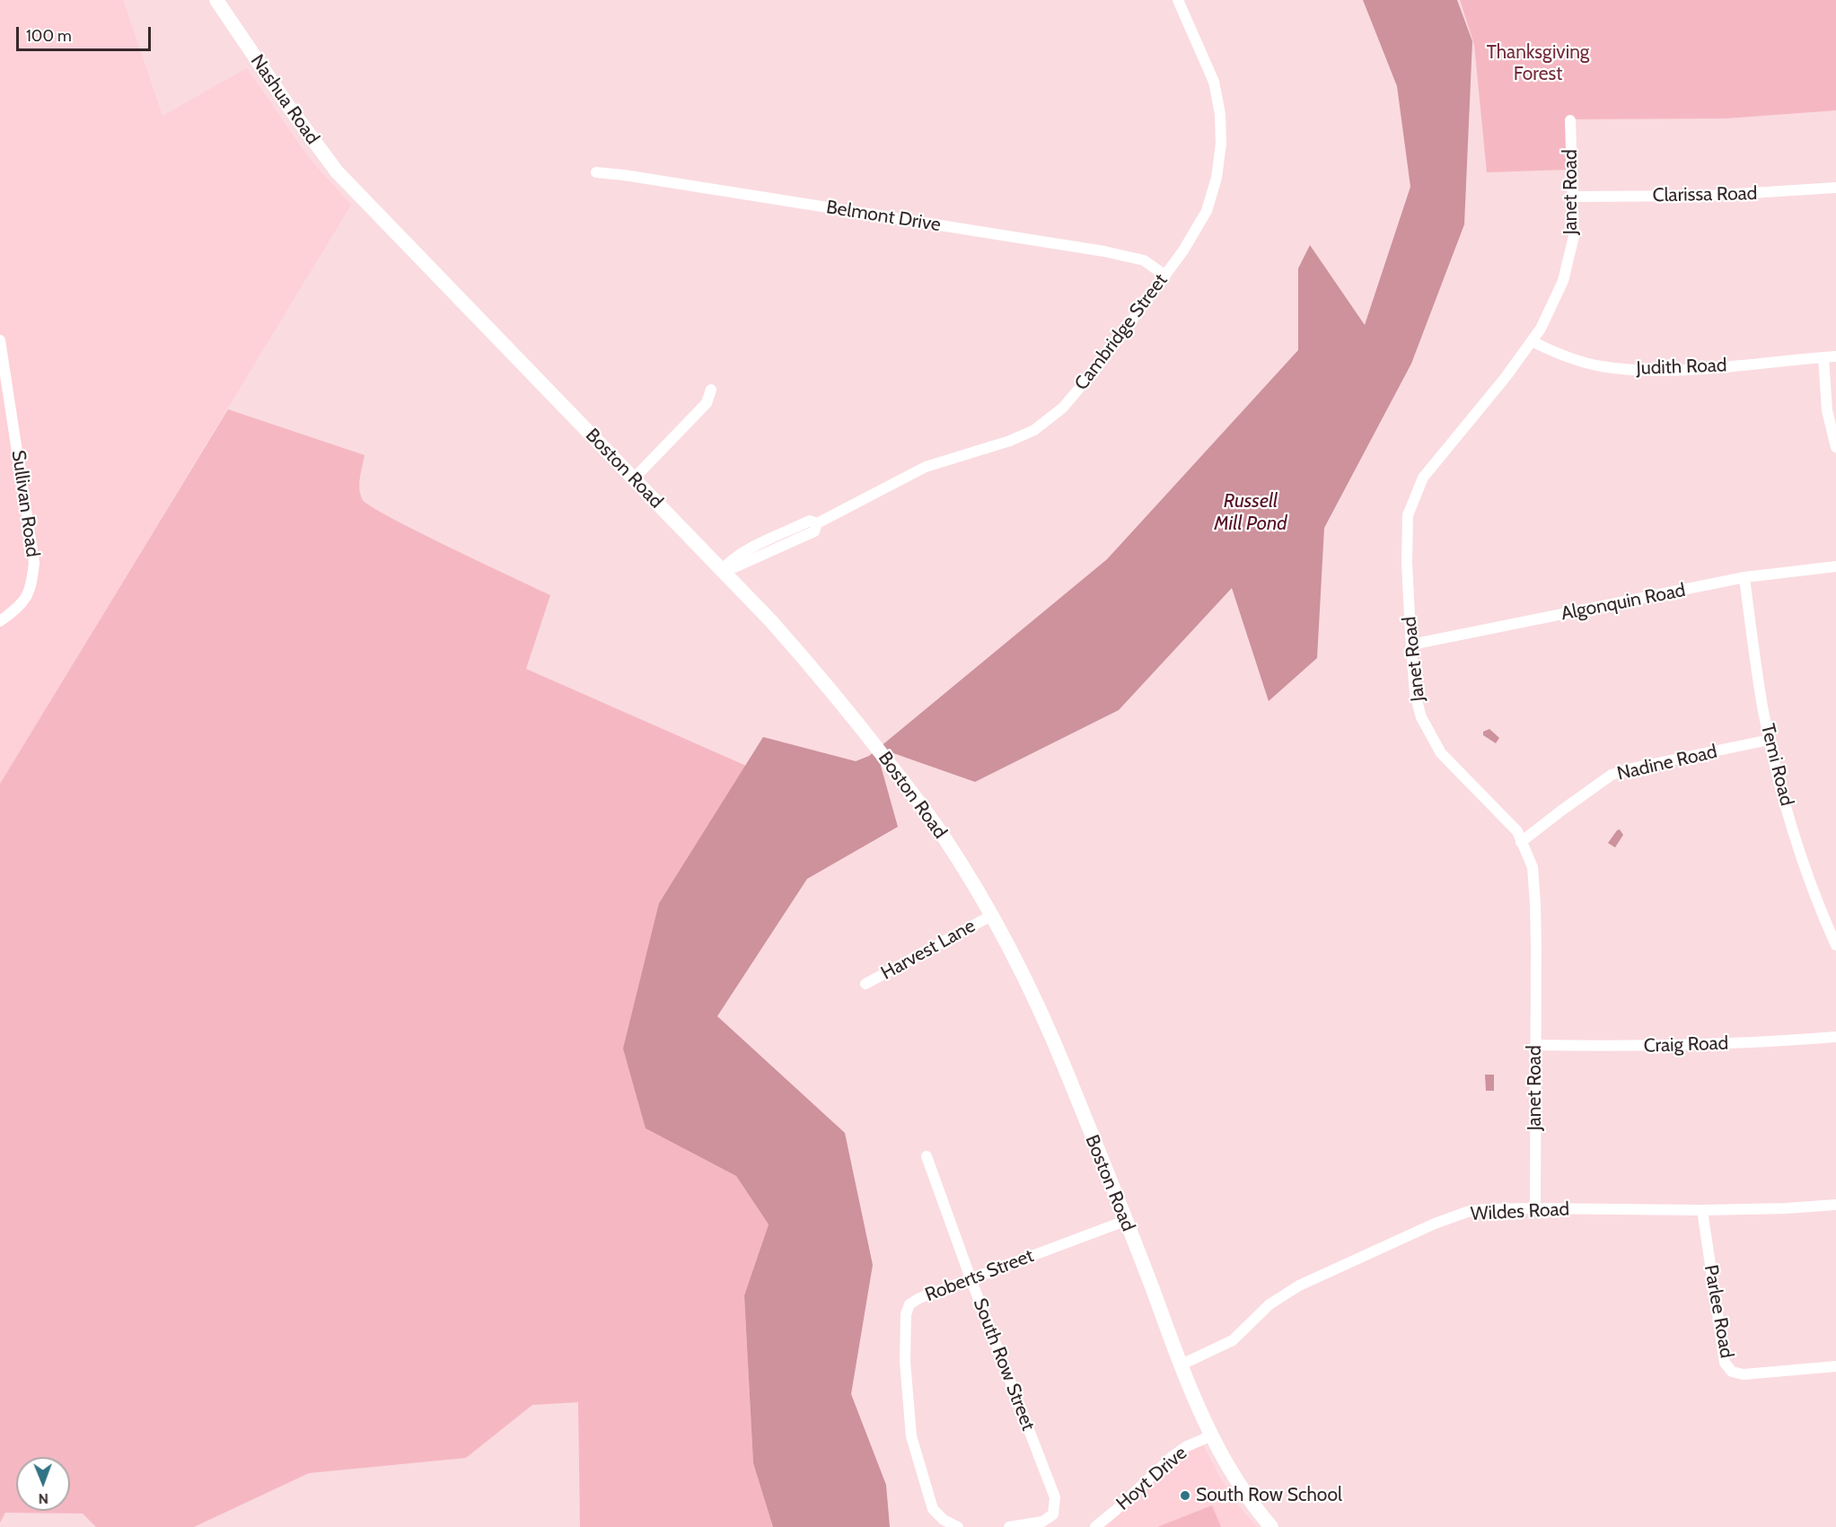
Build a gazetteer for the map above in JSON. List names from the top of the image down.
{
  "streets": {
    "main road": ["Nashua Road", "Boston Road"],
    "street": [
      "Janet Road",
      "Clarissa Road",
      "Belmont Drive",
      "Cambridge Street",
      "Judith Road",
      "Sullivan Road",
      "Algonquin Road",
      "Nadine Road",
      "Temi Road",
      "Harvest Lane",
      "Craig Road",
      "Wildes Road",
      "Roberts Street",
      "Parlee Road",
      "South Row Street",
      "Hoyt Drive"
    ]
  },
  "crossings": [
    ["Nashua Road", "Boston Road"],
    ["Janet Road", "Clarissa Road"],
    ["Janet Road", "Judith Road"],
    ["Janet Road", "Algonquin Road"],
    ["Janet Road", "Nadine Road"],
    ["Janet Road", "Craig Road"],
    ["Janet Road", "Wildes Road"],
    ["Belmont Drive", "Cambridge Street"],
    ["Cambridge Street", "Boston Road"],
    ["Boston Road", "Harvest Lane"],
    ["Boston Road", "Wildes Road"],
    ["Boston Road", "Roberts Street"],
    ["Boston Road", "Hoyt Drive"],
    ["Algonquin Road", "Temi Road"],
    ["Nadine Road", "Temi Road"],
    ["Wildes Road", "Parlee Road"],
    ["Roberts Street", "South Row Street"]
  ],
  "water": ["Russell Mill Pond"],
  "parks": ["Thanksgiving Forest"],
  "places": ["South Row School"],
  "scale_bar": "100 m",
  "north": "bottom"
}
